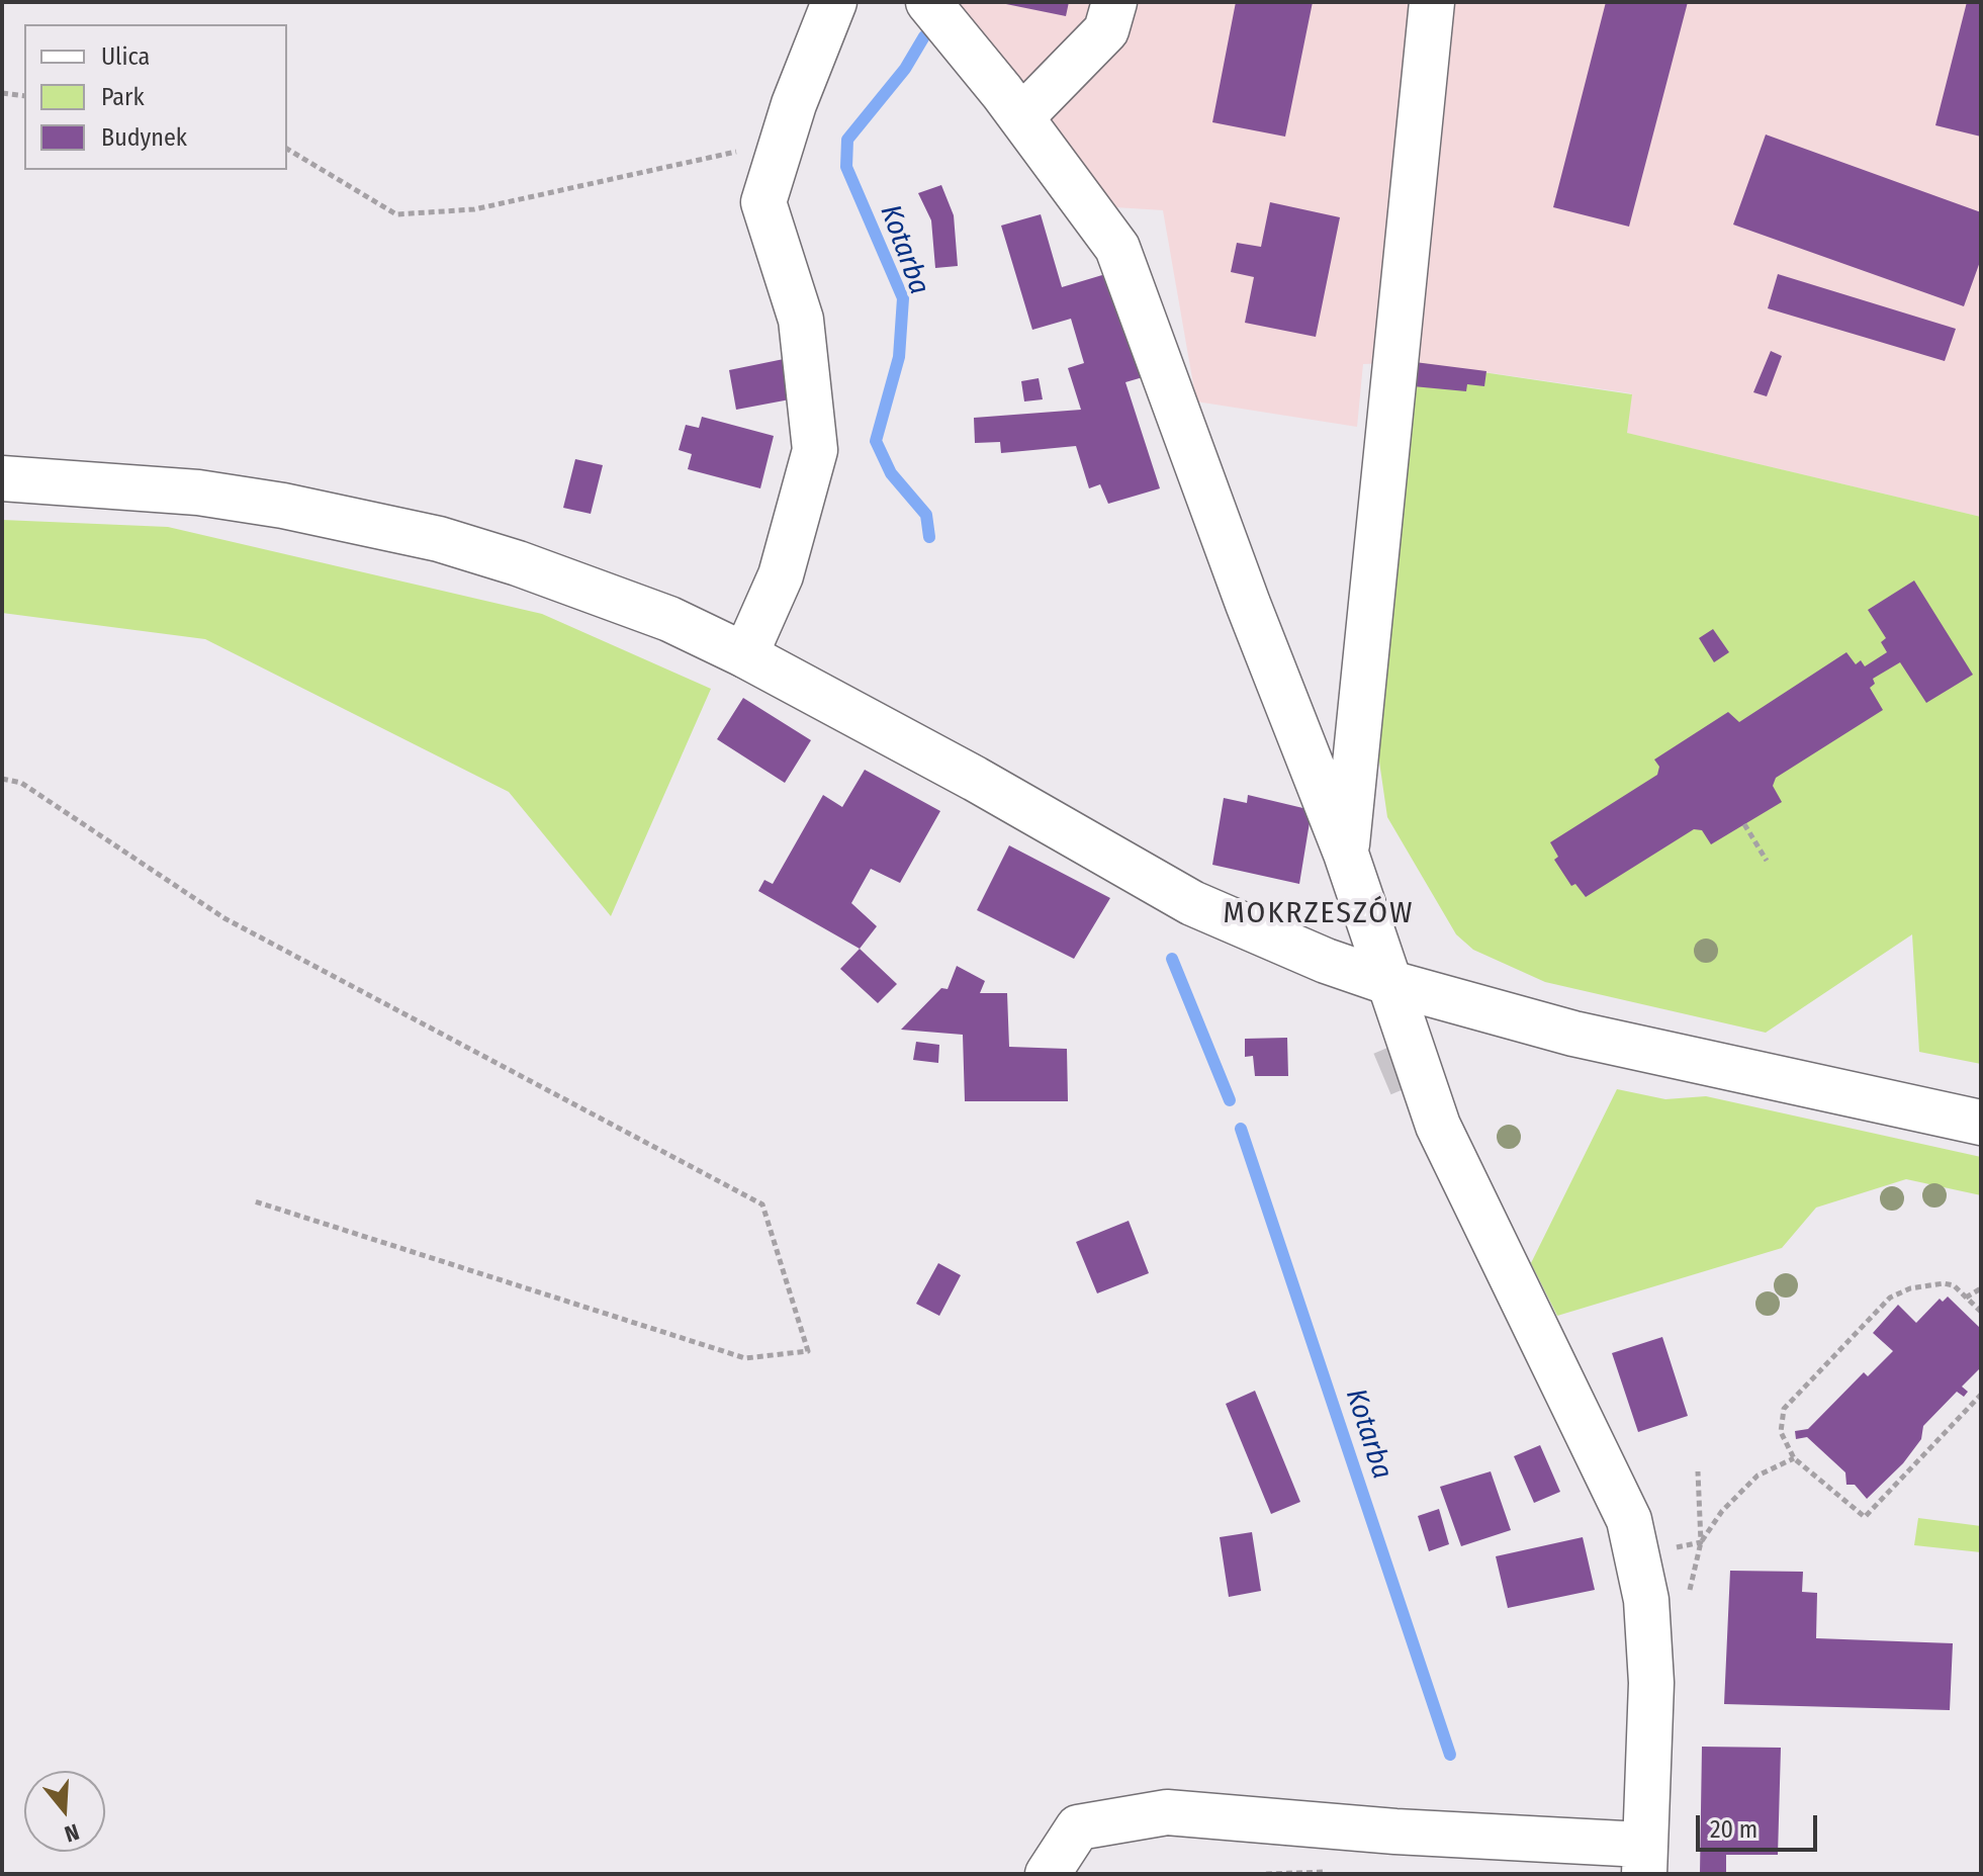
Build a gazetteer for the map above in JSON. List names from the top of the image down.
{
  "districts": ["MOKRZESZÓW"],
  "water": ["Kotarba"],
  "legend": ["Ulica", "Park", "Budynek"],
  "scale_bar": "20 m",
  "north": "bottom"
}
